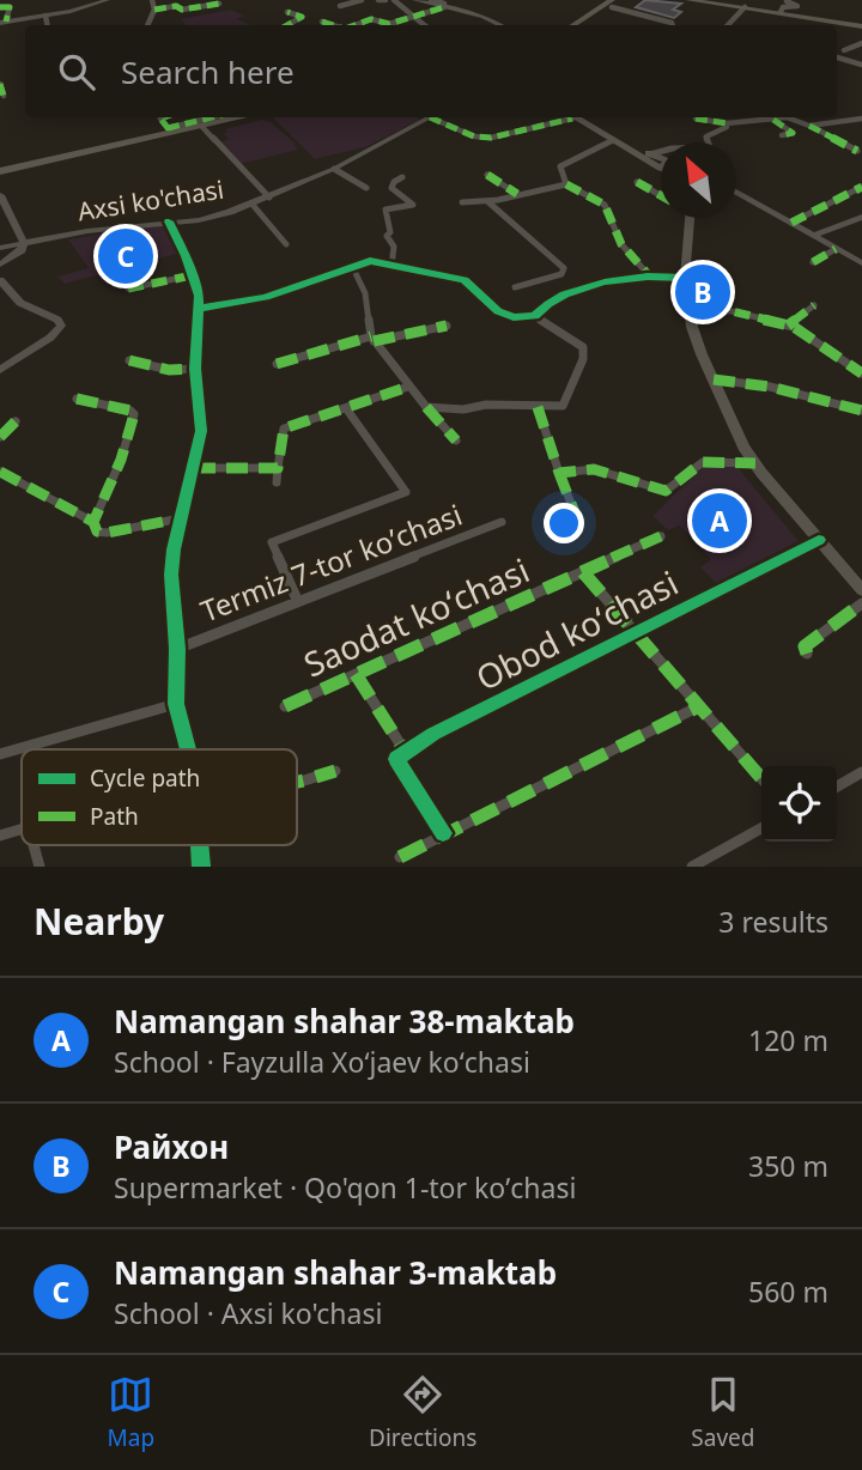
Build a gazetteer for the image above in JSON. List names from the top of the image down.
{
  "streets": {
    "street": [
      "Axsi ko'chasi",
      "Termiz 7-tor koʼchasi",
      "Saodat koʻchasi",
      "Obod koʻchasi"
    ]
  },
  "legend": ["Cycle path", "Path"],
  "north": "top left",
  "page": {
    "search": "Search here",
    "pins": ["C", "B", "A"],
    "heading": ["Nearby", "3 results"],
    "list": [
      {
        "mark": "A",
        "name": "Namangan shahar 38-maktab",
        "note": "School · Fayzulla Xoʻjaev koʻchasi",
        "value": "120 m"
      },
      {
        "mark": "B",
        "name": "Райхон",
        "note": "Supermarket · Qo'qon 1-tor koʼchasi",
        "value": "350 m"
      },
      {
        "mark": "C",
        "name": "Namangan shahar 3-maktab",
        "note": "School · Axsi ko'chasi",
        "value": "560 m"
      }
    ],
    "nav": ["Map", "Directions", "Saved"]
  }
}
